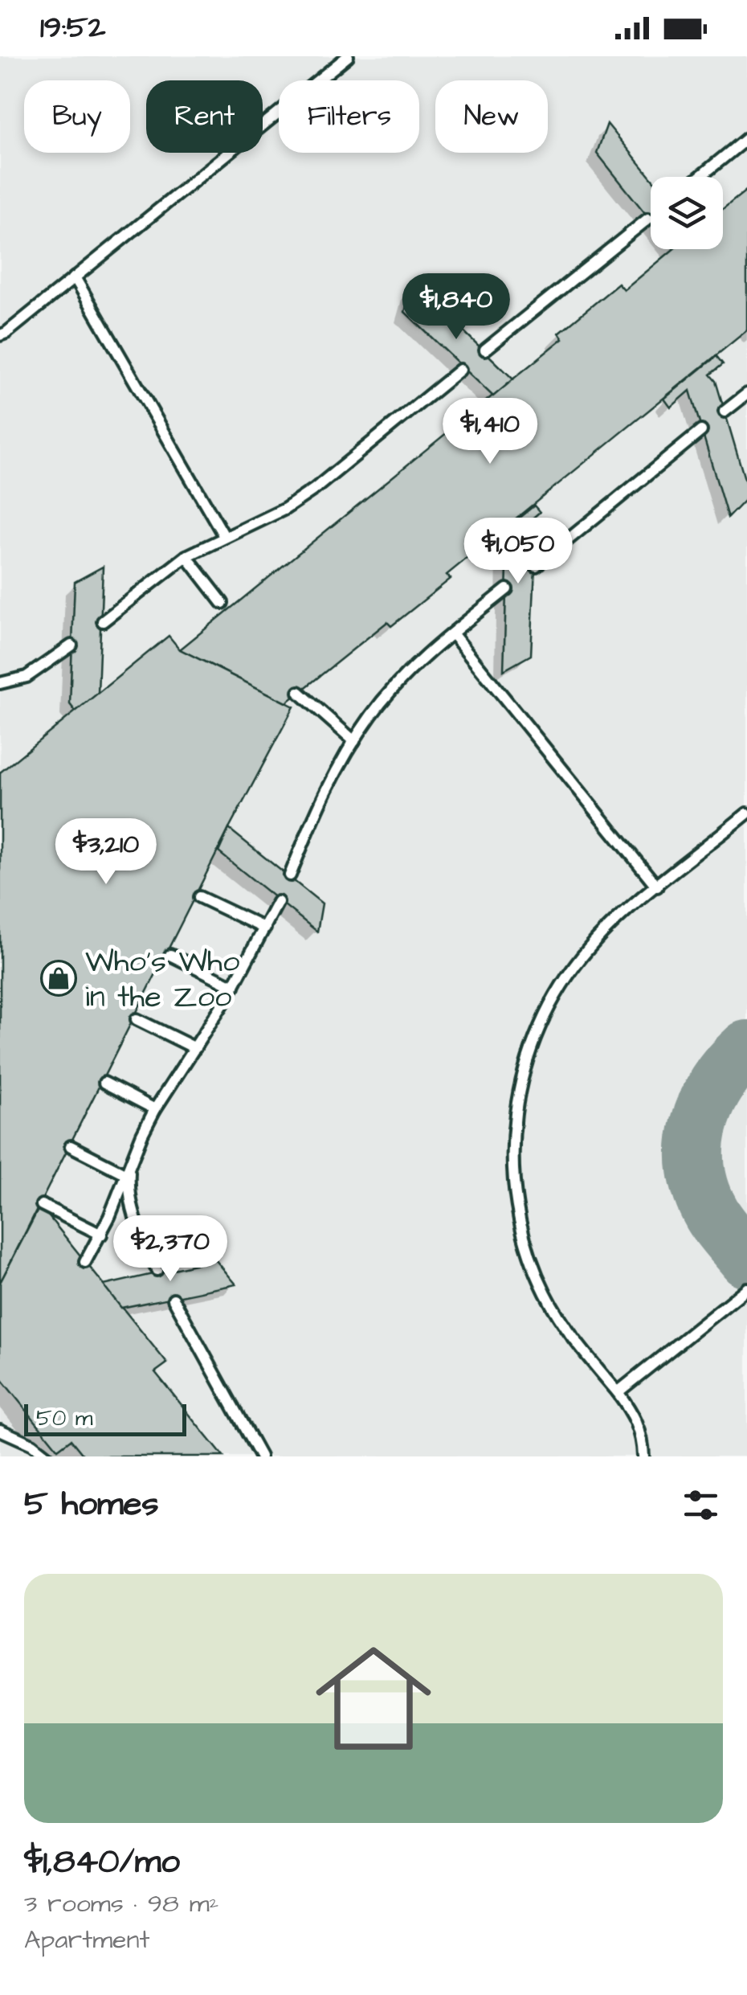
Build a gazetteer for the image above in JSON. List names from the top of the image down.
{
  "places": {
    "shop": ["Who’s Who in the Zoo"]
  },
  "scale_bar": "50 m",
  "page": {
    "status": "19:52",
    "chip": [
      "Buy",
      "Rent",
      "Filters",
      "New"
    ],
    "price": [
      "$1,840",
      "$1,410",
      "$1,050",
      "$3,210",
      "$2,370"
    ],
    "scale": "50 m",
    "heading": "5 homes",
    "list": [
      {
        "name": "$1,840/mo",
        "note": "3 rooms · 98 m² · Apartment"
      }
    ]
  }
}
